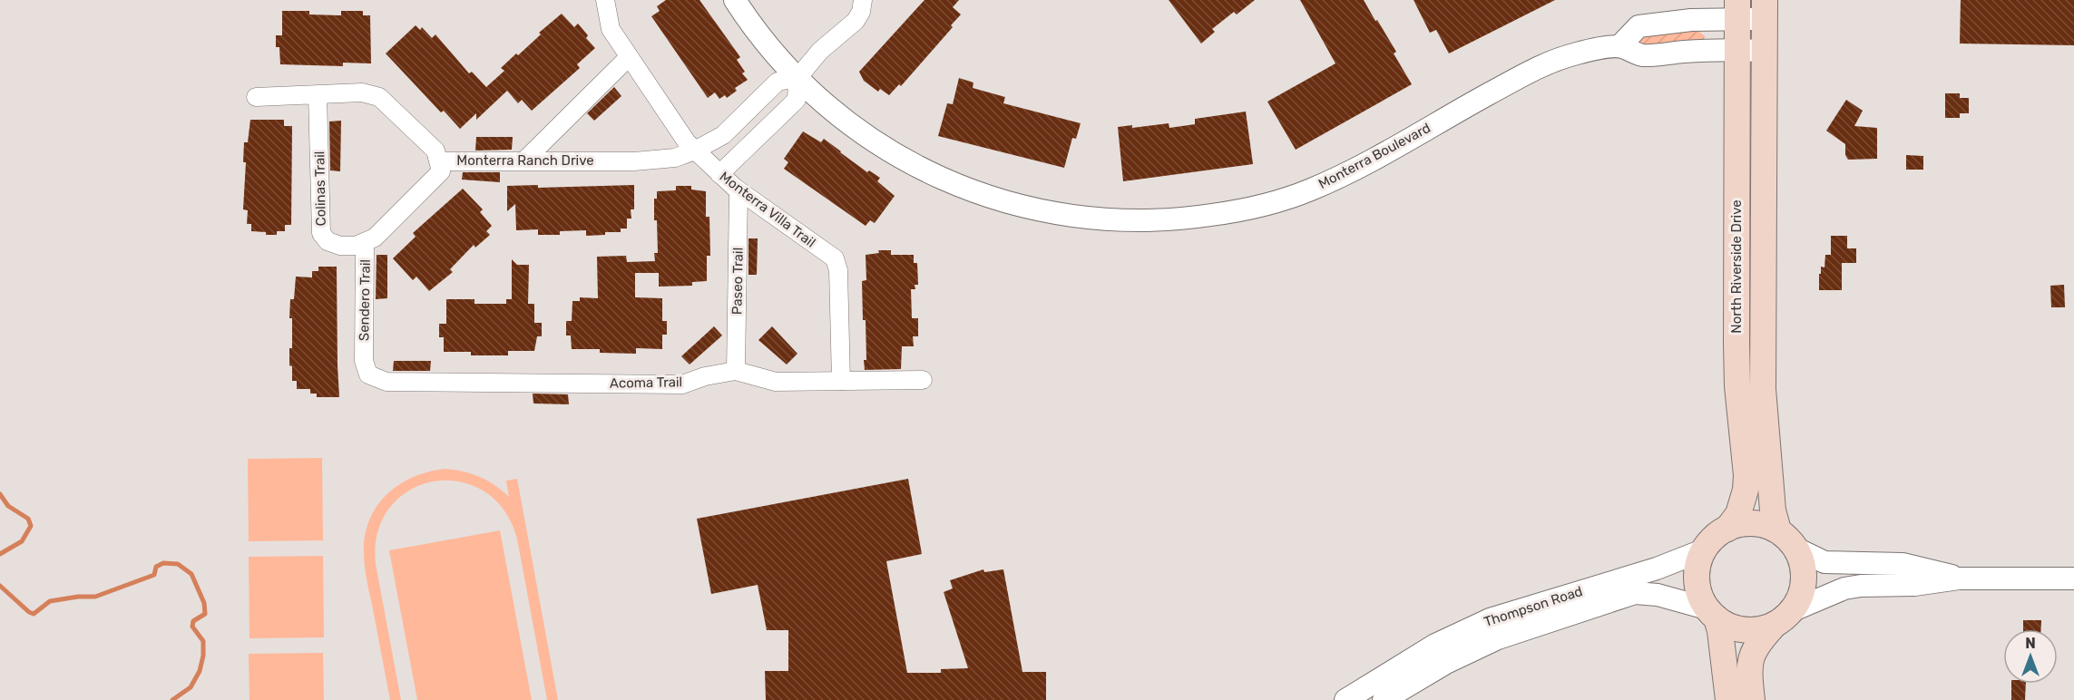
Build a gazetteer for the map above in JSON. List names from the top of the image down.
{
  "streets": {
    "main road": ["North Riverside Drive"],
    "street": [
      "Monterra Boulevard",
      "Monterra Ranch Drive",
      "Colinas Trail",
      "Monterra Villa Trail",
      "Paseo Trail",
      "Sendero Trail",
      "Acoma Trail",
      "Thompson Road"
    ]
  },
  "crossings": [
    ["Monterra Boulevard", "Monterra Ranch Drive"],
    ["Monterra Boulevard", "North Riverside Drive"],
    ["Monterra Ranch Drive", "Colinas Trail"],
    ["Monterra Ranch Drive", "Monterra Villa Trail"],
    ["Monterra Ranch Drive", "Sendero Trail"],
    ["Colinas Trail", "Sendero Trail"],
    ["Monterra Villa Trail", "Paseo Trail"],
    ["Monterra Villa Trail", "Acoma Trail"],
    ["North Riverside Drive", "Thompson Road"],
    ["Paseo Trail", "Acoma Trail"],
    ["Sendero Trail", "Acoma Trail"]
  ],
  "north": "top"
}
